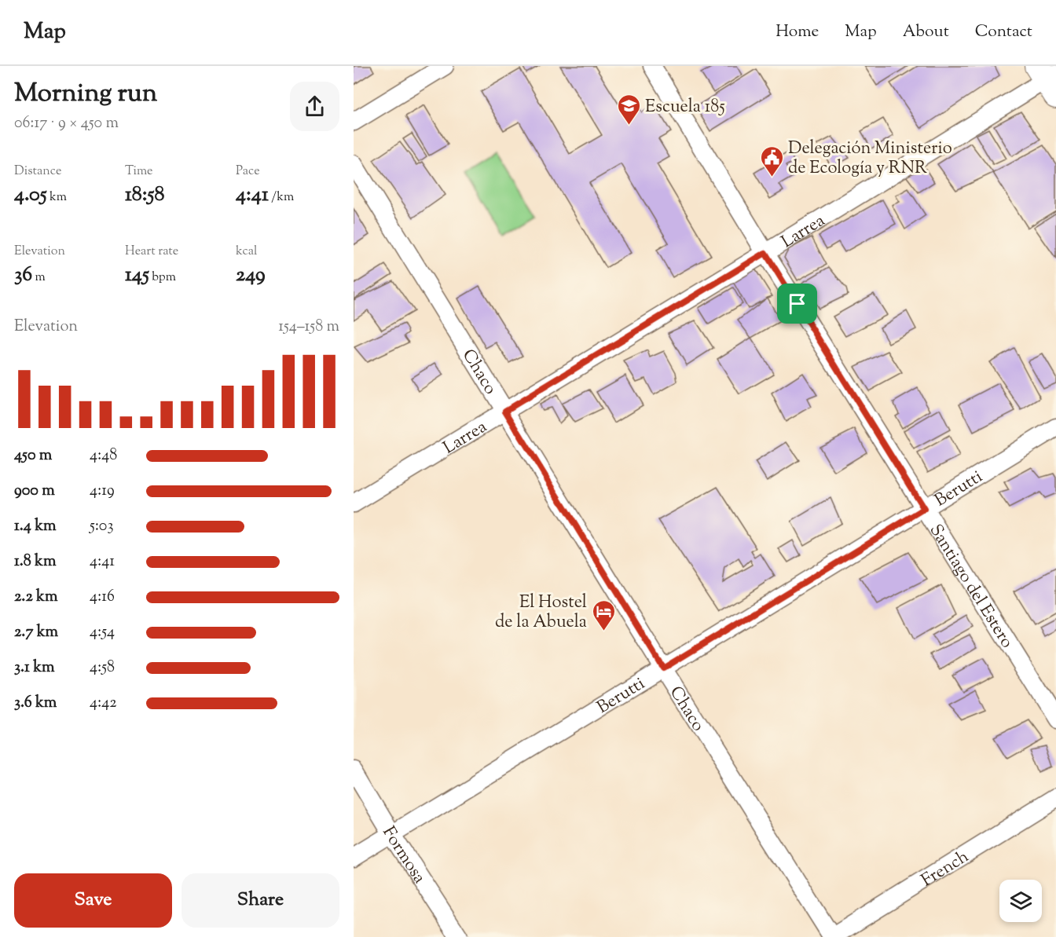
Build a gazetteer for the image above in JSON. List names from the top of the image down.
{
  "streets": {
    "street": [
      "Larrea",
      "Chaco",
      "Berutti",
      "Santiago del Estero",
      "Formosa",
      "French"
    ]
  },
  "crossings": [
    ["Larrea", "Chaco"],
    ["Larrea", "Santiago del Estero"],
    ["Chaco", "Berutti"],
    ["Chaco", "French"],
    ["Berutti", "Santiago del Estero"],
    ["Berutti", "Formosa"]
  ],
  "places": {
    "school or university": ["Escuela 185"],
    "public building": ["Delegación Ministerio de Ecología y RNR"],
    "hotel": ["El Hostel de la Abuela"]
  },
  "page": {
    "header": "Map",
    "nav": [
      "Home",
      "Map",
      "About",
      "Contact"
    ],
    "heading": ["Morning run", "06:17 · 9 × 450 m"],
    "stats": [
      ["Distance", "4.05 km"],
      ["Time", "18:58"],
      ["Pace", "4:41 /km"],
      ["Elevation", "36 m"],
      ["Heart rate", "145 bpm"],
      ["kcal", "249"]
    ],
    "chart": ["Elevation", "154–158 m"],
    "list": [
      {
        "name": "450 m",
        "note": "4:48"
      },
      {
        "name": "900 m",
        "note": "4:19"
      },
      {
        "name": "1.4 km",
        "note": "5:03"
      },
      {
        "name": "1.8 km",
        "note": "4:41"
      },
      {
        "name": "2.2 km",
        "note": "4:16"
      },
      {
        "name": "2.7 km",
        "note": "4:54"
      },
      {
        "name": "3.1 km",
        "note": "4:58"
      },
      {
        "name": "3.6 km",
        "note": "4:42"
      }
    ],
    "buttons": ["Save", "Share"]
  }
}
